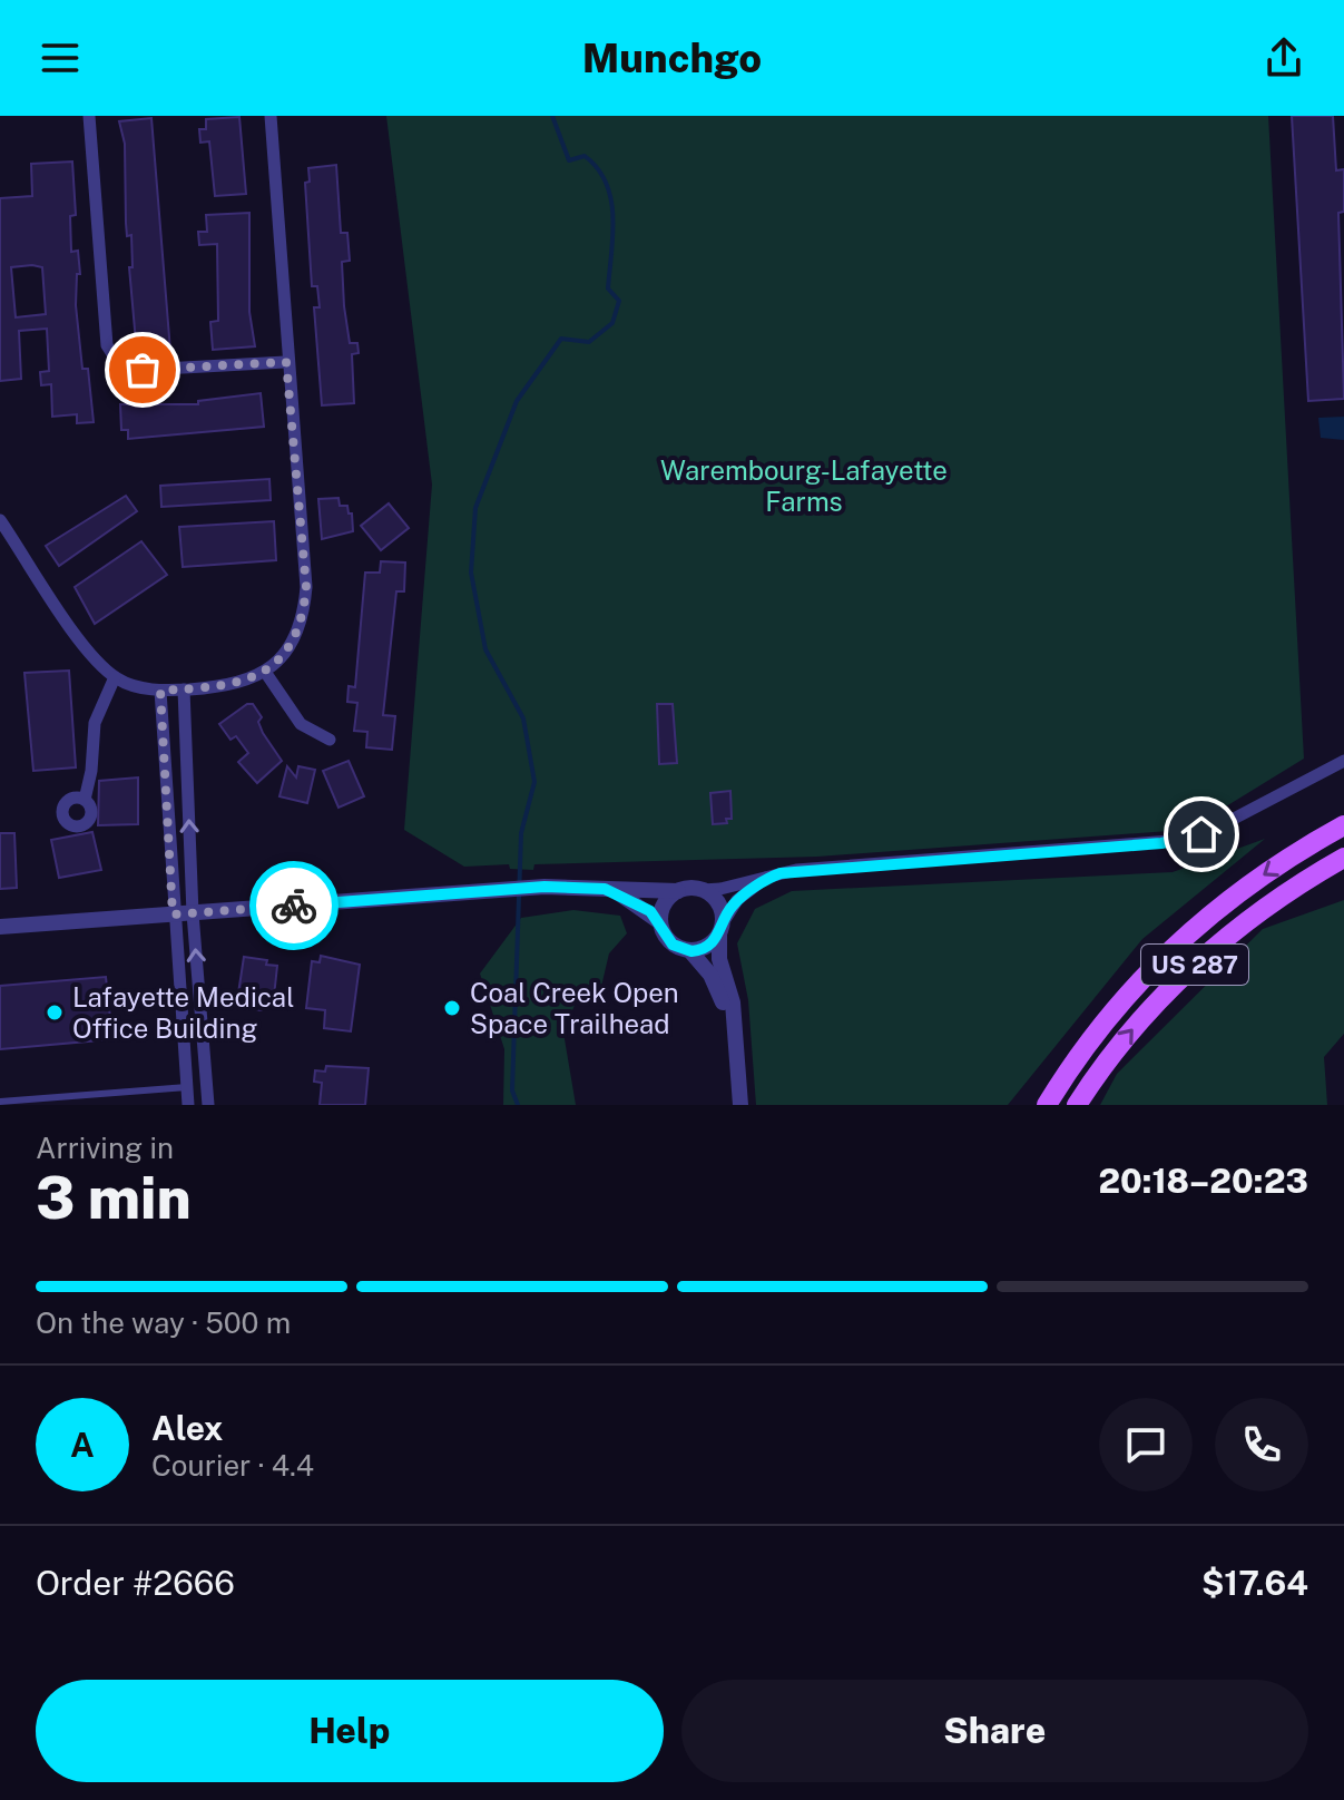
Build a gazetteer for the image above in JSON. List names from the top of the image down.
{
  "streets": {
    "main road": ["US 287"]
  },
  "parks": ["Warembourg-Lafayette Farms"],
  "places": ["Coal Creek Open Space Trailhead", "Lafayette Medical Office Building"],
  "page": {
    "header": "Munchgo",
    "heading": ["3 min", "Arriving in", "20:18–20:23"],
    "panel": [
      "Alex",
      "Courier · 4.4",
      "Order #2666",
      "$17.64"
    ],
    "bar": "On the way · 500 m",
    "round": "A",
    "buttons": ["Help", "Share"]
  }
}
